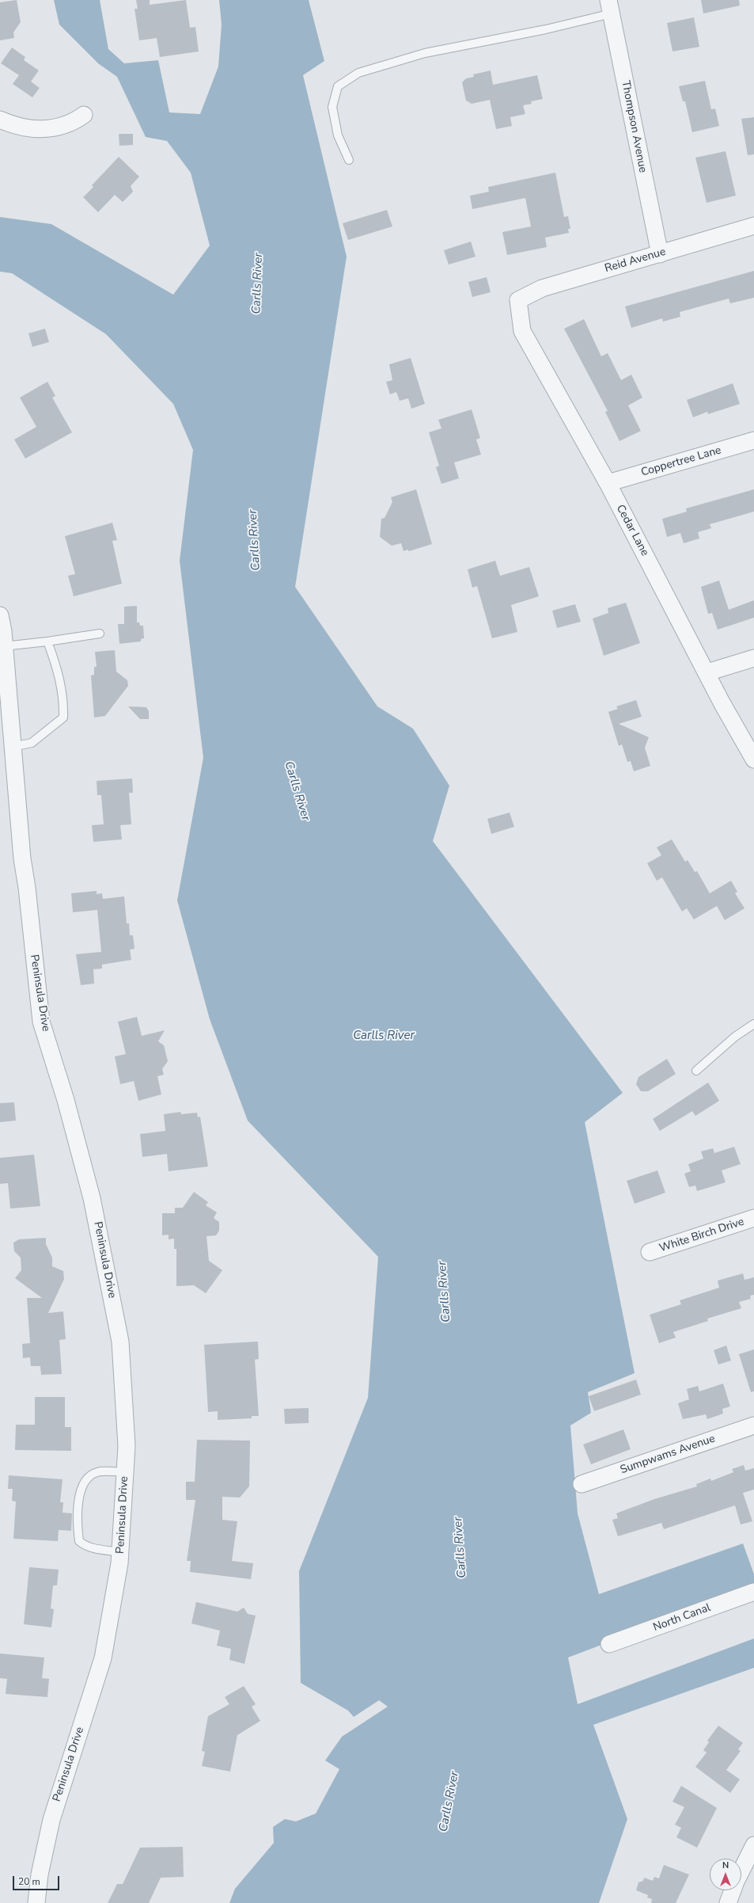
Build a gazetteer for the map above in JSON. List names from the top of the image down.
{
  "streets": {
    "street": [
      "Thompson Avenue",
      "Reid Avenue",
      "Coppertree Lane",
      "Cedar Lane",
      "Peninsula Drive",
      "White Birch Drive",
      "Sumpwams Avenue",
      "North Canal"
    ]
  },
  "crossings": [
    ["Thompson Avenue", "Reid Avenue"],
    ["Reid Avenue", "Cedar Lane"],
    ["Coppertree Lane", "Cedar Lane"]
  ],
  "water": ["Carlls River"],
  "scale_bar": "20 m",
  "north": "top"
}
